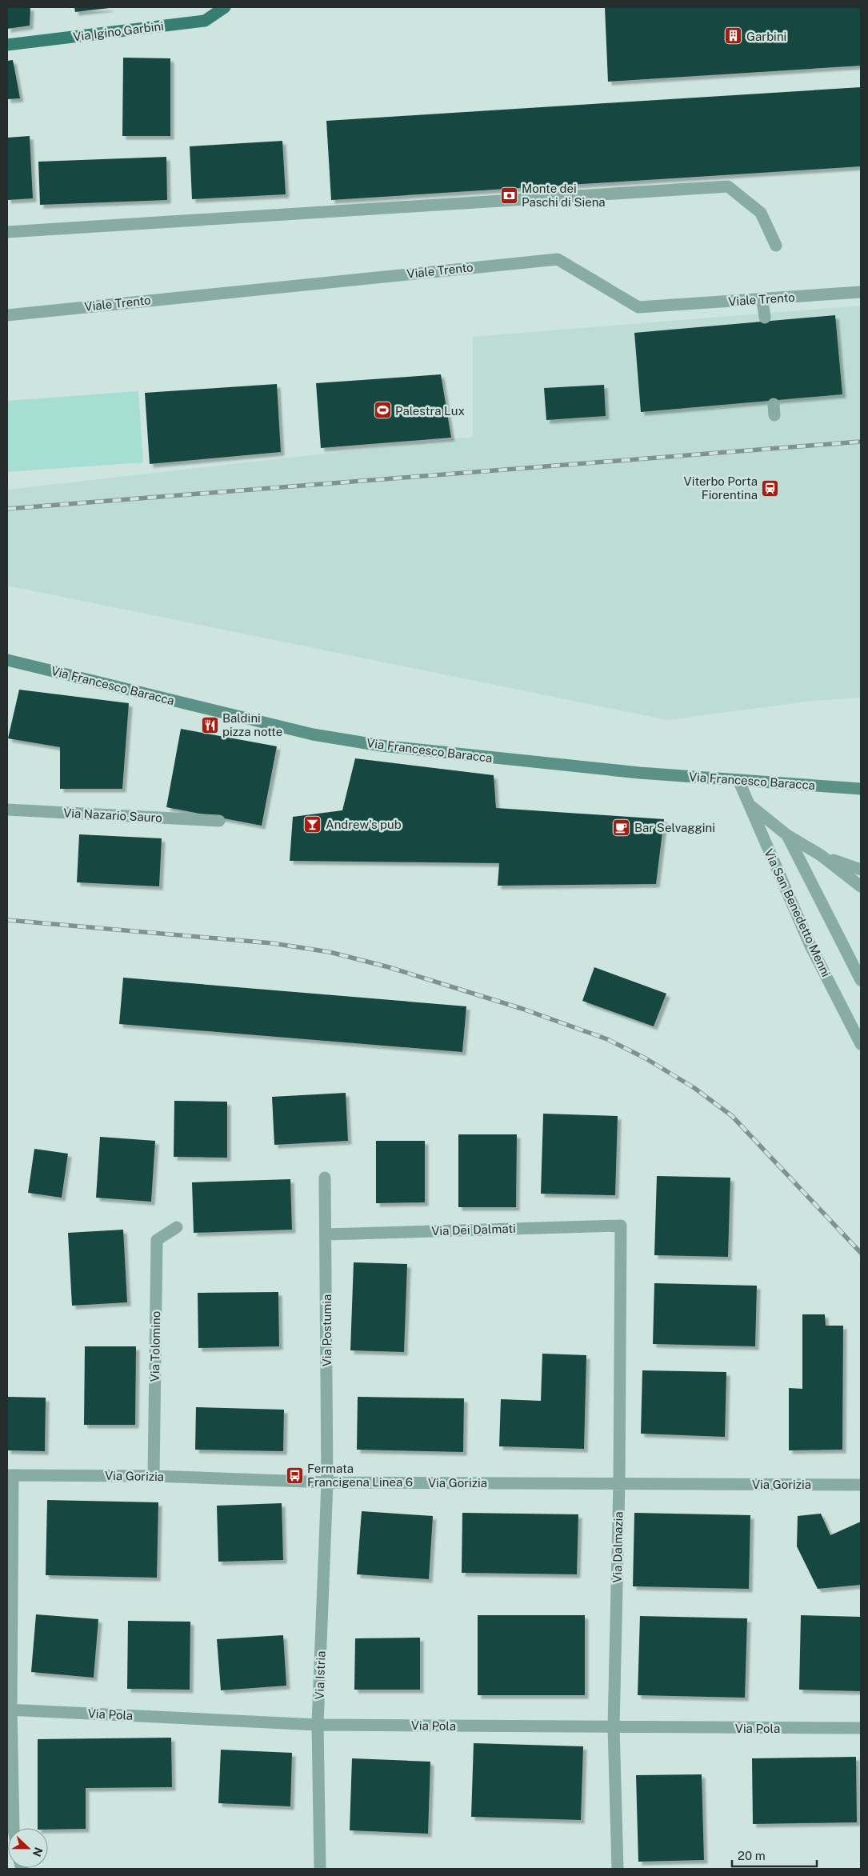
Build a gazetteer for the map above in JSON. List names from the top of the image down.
{
  "streets": {
    "main road": ["Via Igino Garbini", "Via Francesco Baracca"],
    "street": [
      "Viale Trento",
      "Via Nazario Sauro",
      "Via San Benedetto Menni",
      "Via Dei Dalmati",
      "Via Postumia",
      "Via Tolomino",
      "Via Gorizia",
      "Via Dalmazia",
      "Via Istria",
      "Via Pola"
    ]
  },
  "crossings": [
    ["Via Francesco Baracca", "Via San Benedetto Menni"],
    ["Via Dei Dalmati", "Via Postumia"],
    ["Via Dei Dalmati", "Via Dalmazia"],
    ["Via Postumia", "Via Gorizia"],
    ["Via Postumia", "Via Istria"],
    ["Via Tolomino", "Via Gorizia"],
    ["Via Gorizia", "Via Dalmazia"],
    ["Via Gorizia", "Via Istria"],
    ["Via Dalmazia", "Via Pola"],
    ["Via Istria", "Via Pola"]
  ],
  "places": {
    "building": ["Garbini"],
    "bank": ["Monte dei Paschi di Siena"],
    "sports": ["Palestra Lux"],
    "station": ["Viterbo Porta Fiorentina"],
    "restaurant": ["Baldini pizza notte"],
    "bar": ["Andrew's pub"],
    "cafe": ["Bar Selvaggini"],
    "bus stop": ["Fermata Francigena Linea 6"]
  },
  "scale_bar": "20 m",
  "north": "right"
}
